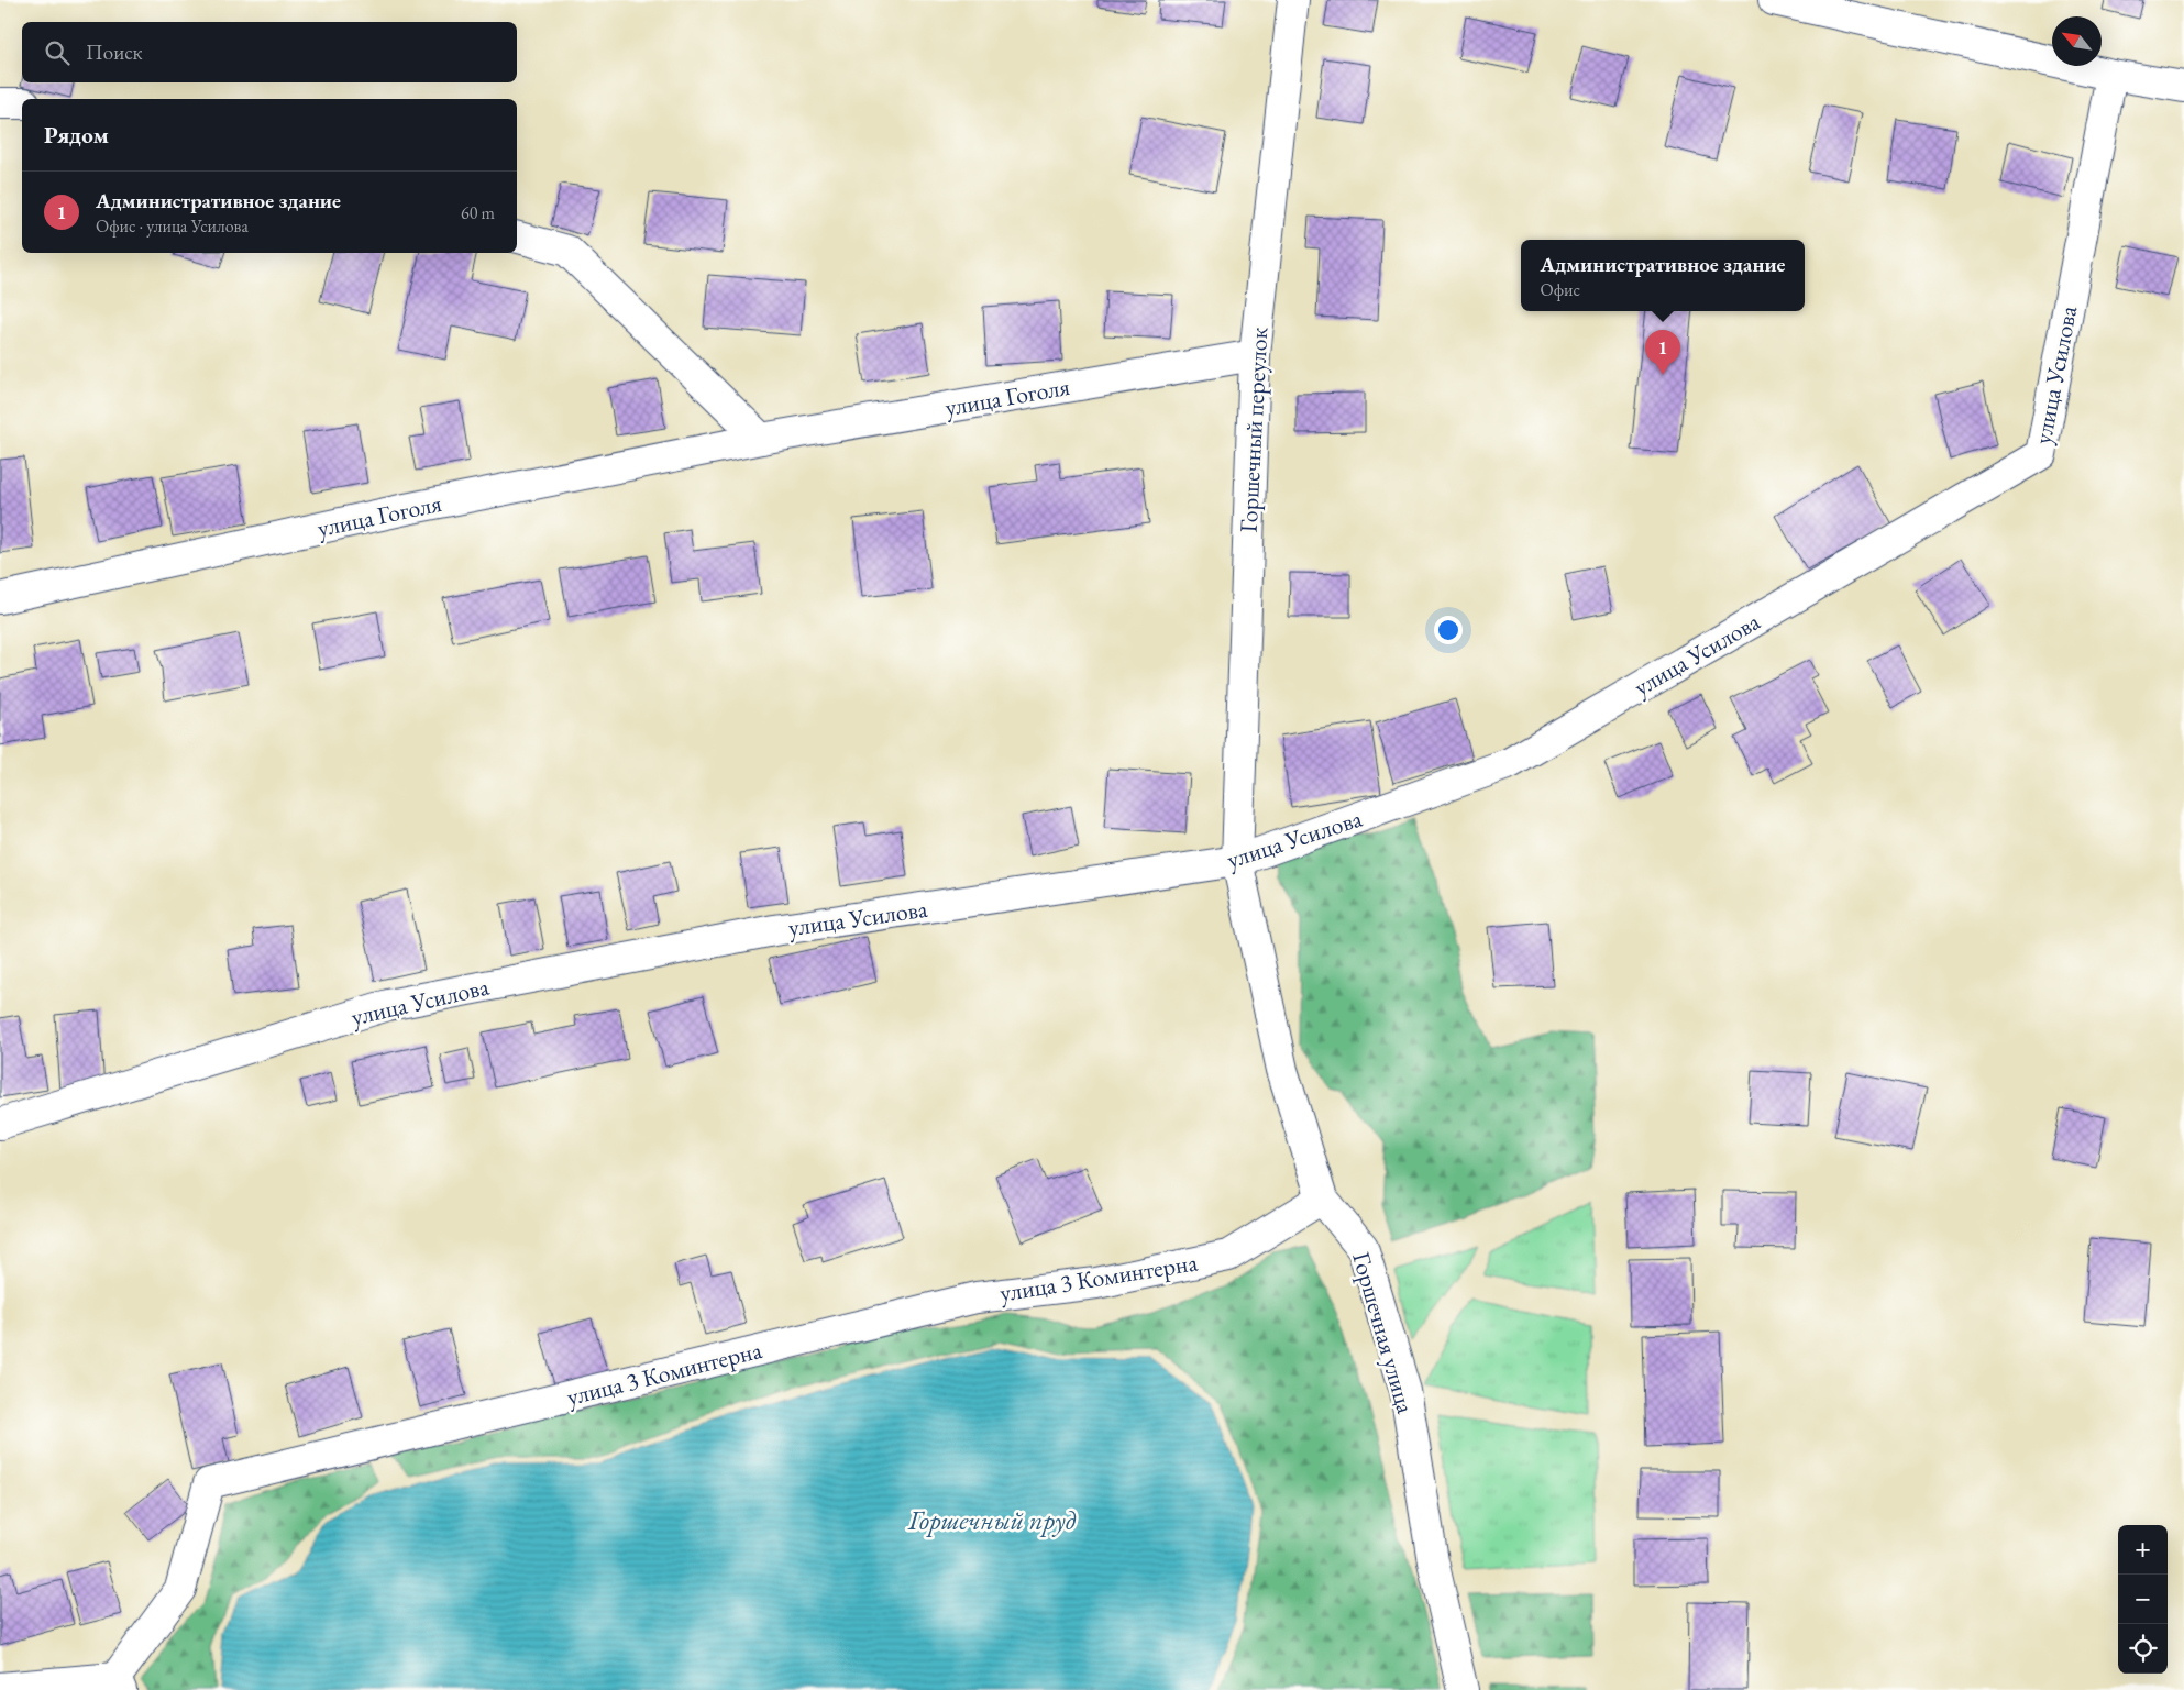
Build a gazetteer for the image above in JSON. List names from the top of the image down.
{
  "streets": {
    "street": [
      "улица Усилова",
      "улица Гоголя",
      "Горшечный переулок",
      "улица 3 Коминтерна",
      "Горшечная улица"
    ]
  },
  "crossings": [
    ["улица Усилова", "Горшечный переулок"],
    ["улица Усилова", "Горшечная улица"],
    ["улица Гоголя", "Горшечный переулок"],
    ["Горшечный переулок", "Горшечная улица"],
    ["улица 3 Коминтерна", "Горшечная улица"]
  ],
  "water": ["Горшечный пруд"],
  "north": "top left",
  "page": {
    "search": "Поиск",
    "heading": "Рядом",
    "list": [
      {
        "mark": "1",
        "name": "Административное здание",
        "note": "Офис · улица Усилова",
        "value": "60 m"
      }
    ],
    "popup": ["Административное здание", "Офис"],
    "pins": "1",
    "map_buttons": ["+", "−"]
  }
}
